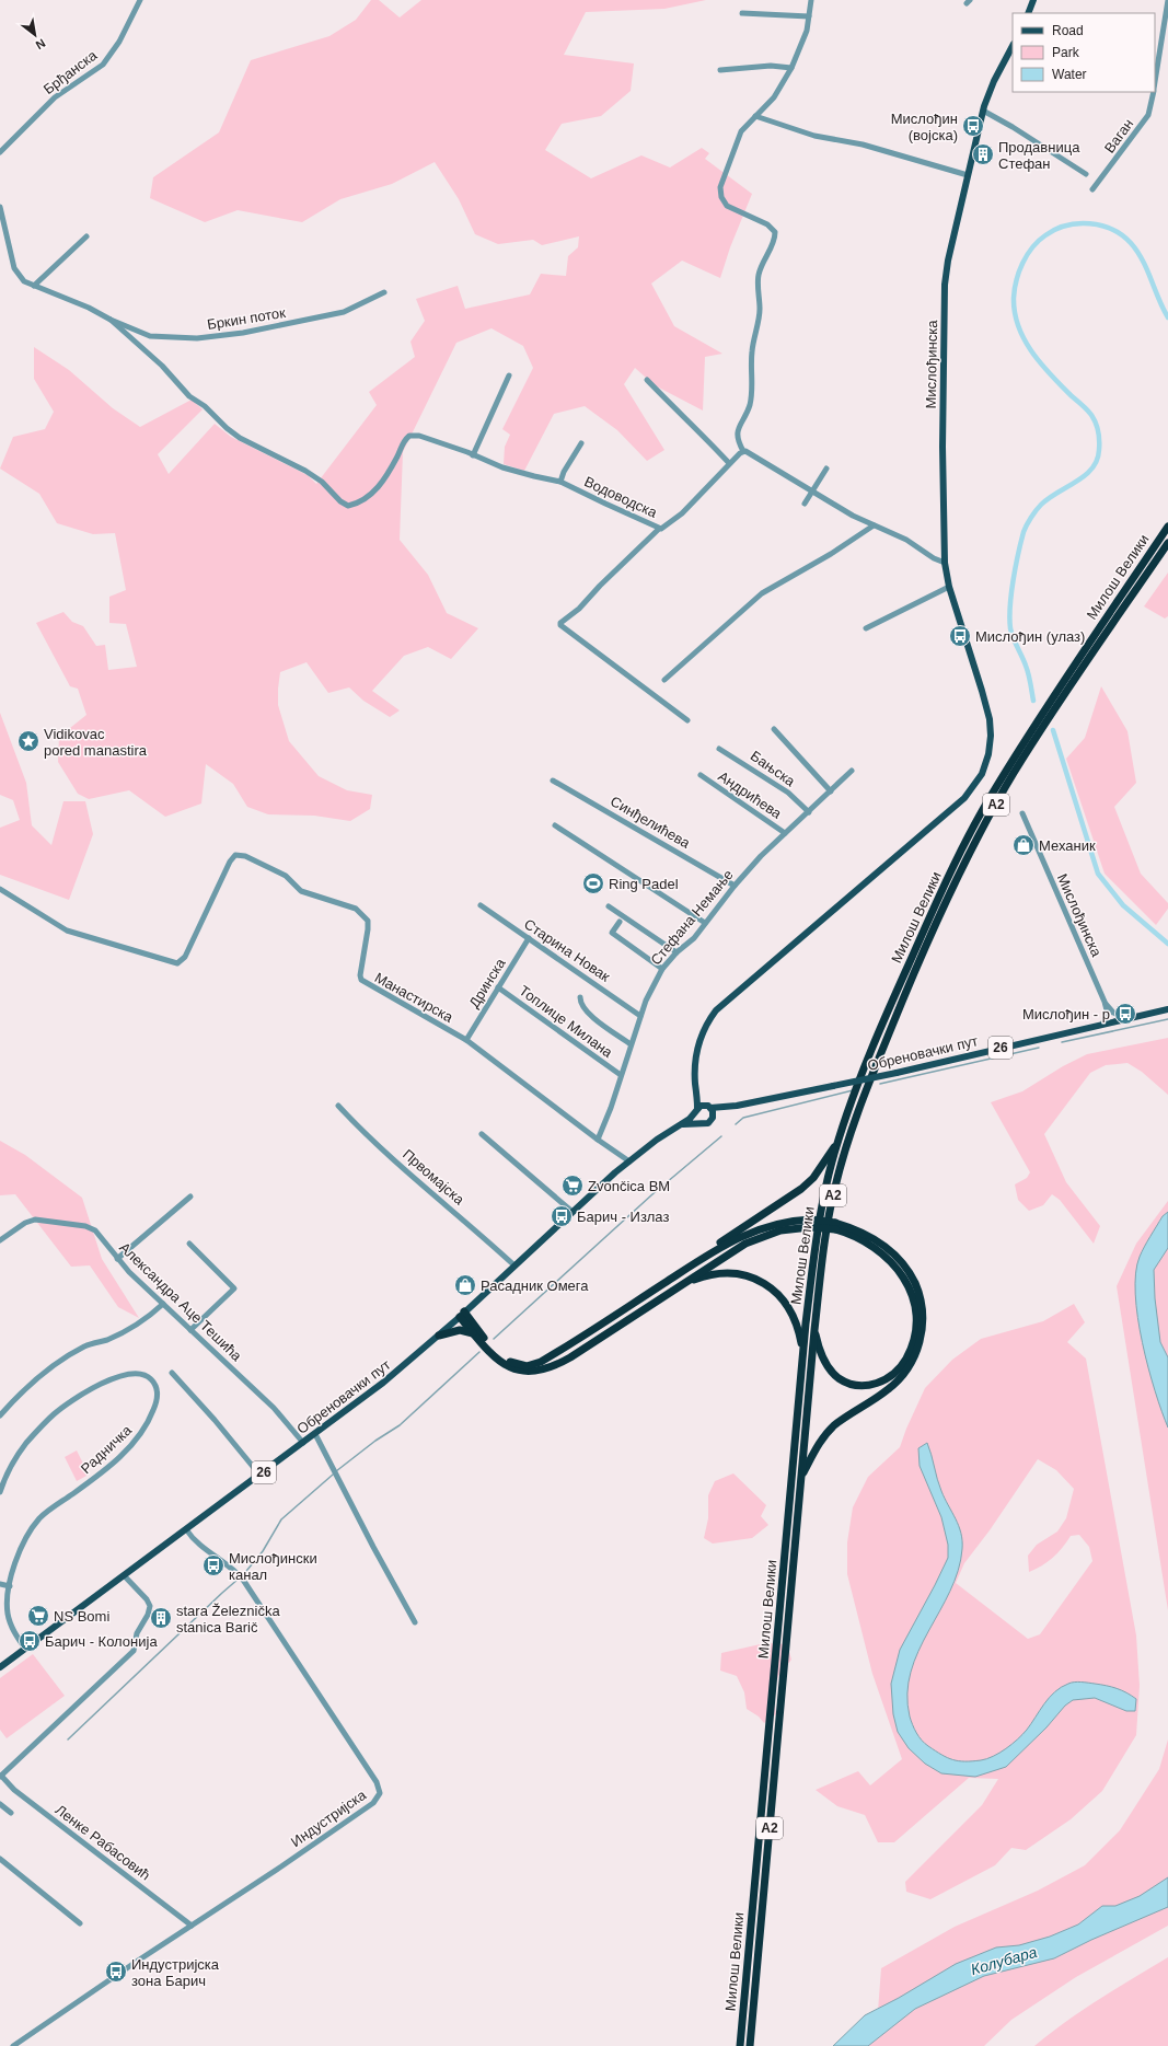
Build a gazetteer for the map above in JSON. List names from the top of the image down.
{
  "streets": {
    "highway": ["Милош Велики", "A2"],
    "main road": ["Мислођинска", "26", "Обреновачки пут"],
    "street": [
      "Брђанска",
      "Ваган",
      "Бркин поток",
      "Водоводска",
      "Бањска",
      "Андрићева",
      "Синђелићева",
      "Стефана Немање",
      "Старина Новак",
      "Дринска",
      "Манастирска",
      "Топлице Милана",
      "Првомајска",
      "Александра Аце Тешића",
      "Радничка",
      "Индустријска",
      "Ленке Рабасовић"
    ]
  },
  "crossings": [
    ["Бркин поток", "Водоводска"],
    ["Мислођинска", "26"],
    ["Мислођинска", "Обреновачки пут"],
    ["Бањска", "Стефана Немање"],
    ["Андрићева", "Стефана Немање"],
    ["Синђелићева", "Стефана Немање"],
    ["Стефана Немање", "Старина Новак"],
    ["Стефана Немање", "Манастирска"],
    ["Стефана Немање", "Топлице Милана"],
    ["Старина Новак", "Дринска"],
    ["Дринска", "Манастирска"],
    ["Дринска", "Топлице Милана"],
    ["Манастирска", "Обреновачки пут"],
    ["26", "Обреновачки пут"],
    ["Обреновачки пут", "Првомајска"],
    ["Обреновачки пут", "Александра Аце Тешића"],
    ["Обреновачки пут", "Радничка"],
    ["Обреновачки пут", "Индустријска"],
    ["Индустријска", "Ленке Рабасовић"]
  ],
  "water": ["Колубара"],
  "places": {
    "bus stop": [
      "Мислођин (војска)",
      "Мислођин (улаз)",
      "Мислођин - р",
      "Барич - Излаз",
      "Мислођински канал",
      "Барич - Колонија",
      "Индустријска зона Барич"
    ],
    "building": ["Продавница Стефан", "stara Železnička stanica Barič"],
    "place": ["Vidikovac pored manastira"],
    "shop": ["Механик", "Расадник Омега"],
    "sports": ["Ring Padel"],
    "supermarket": ["Zvončica BM", "NS Bomi"]
  },
  "legend": ["Road", "Park", "Water"],
  "north": "bottom right"
}
